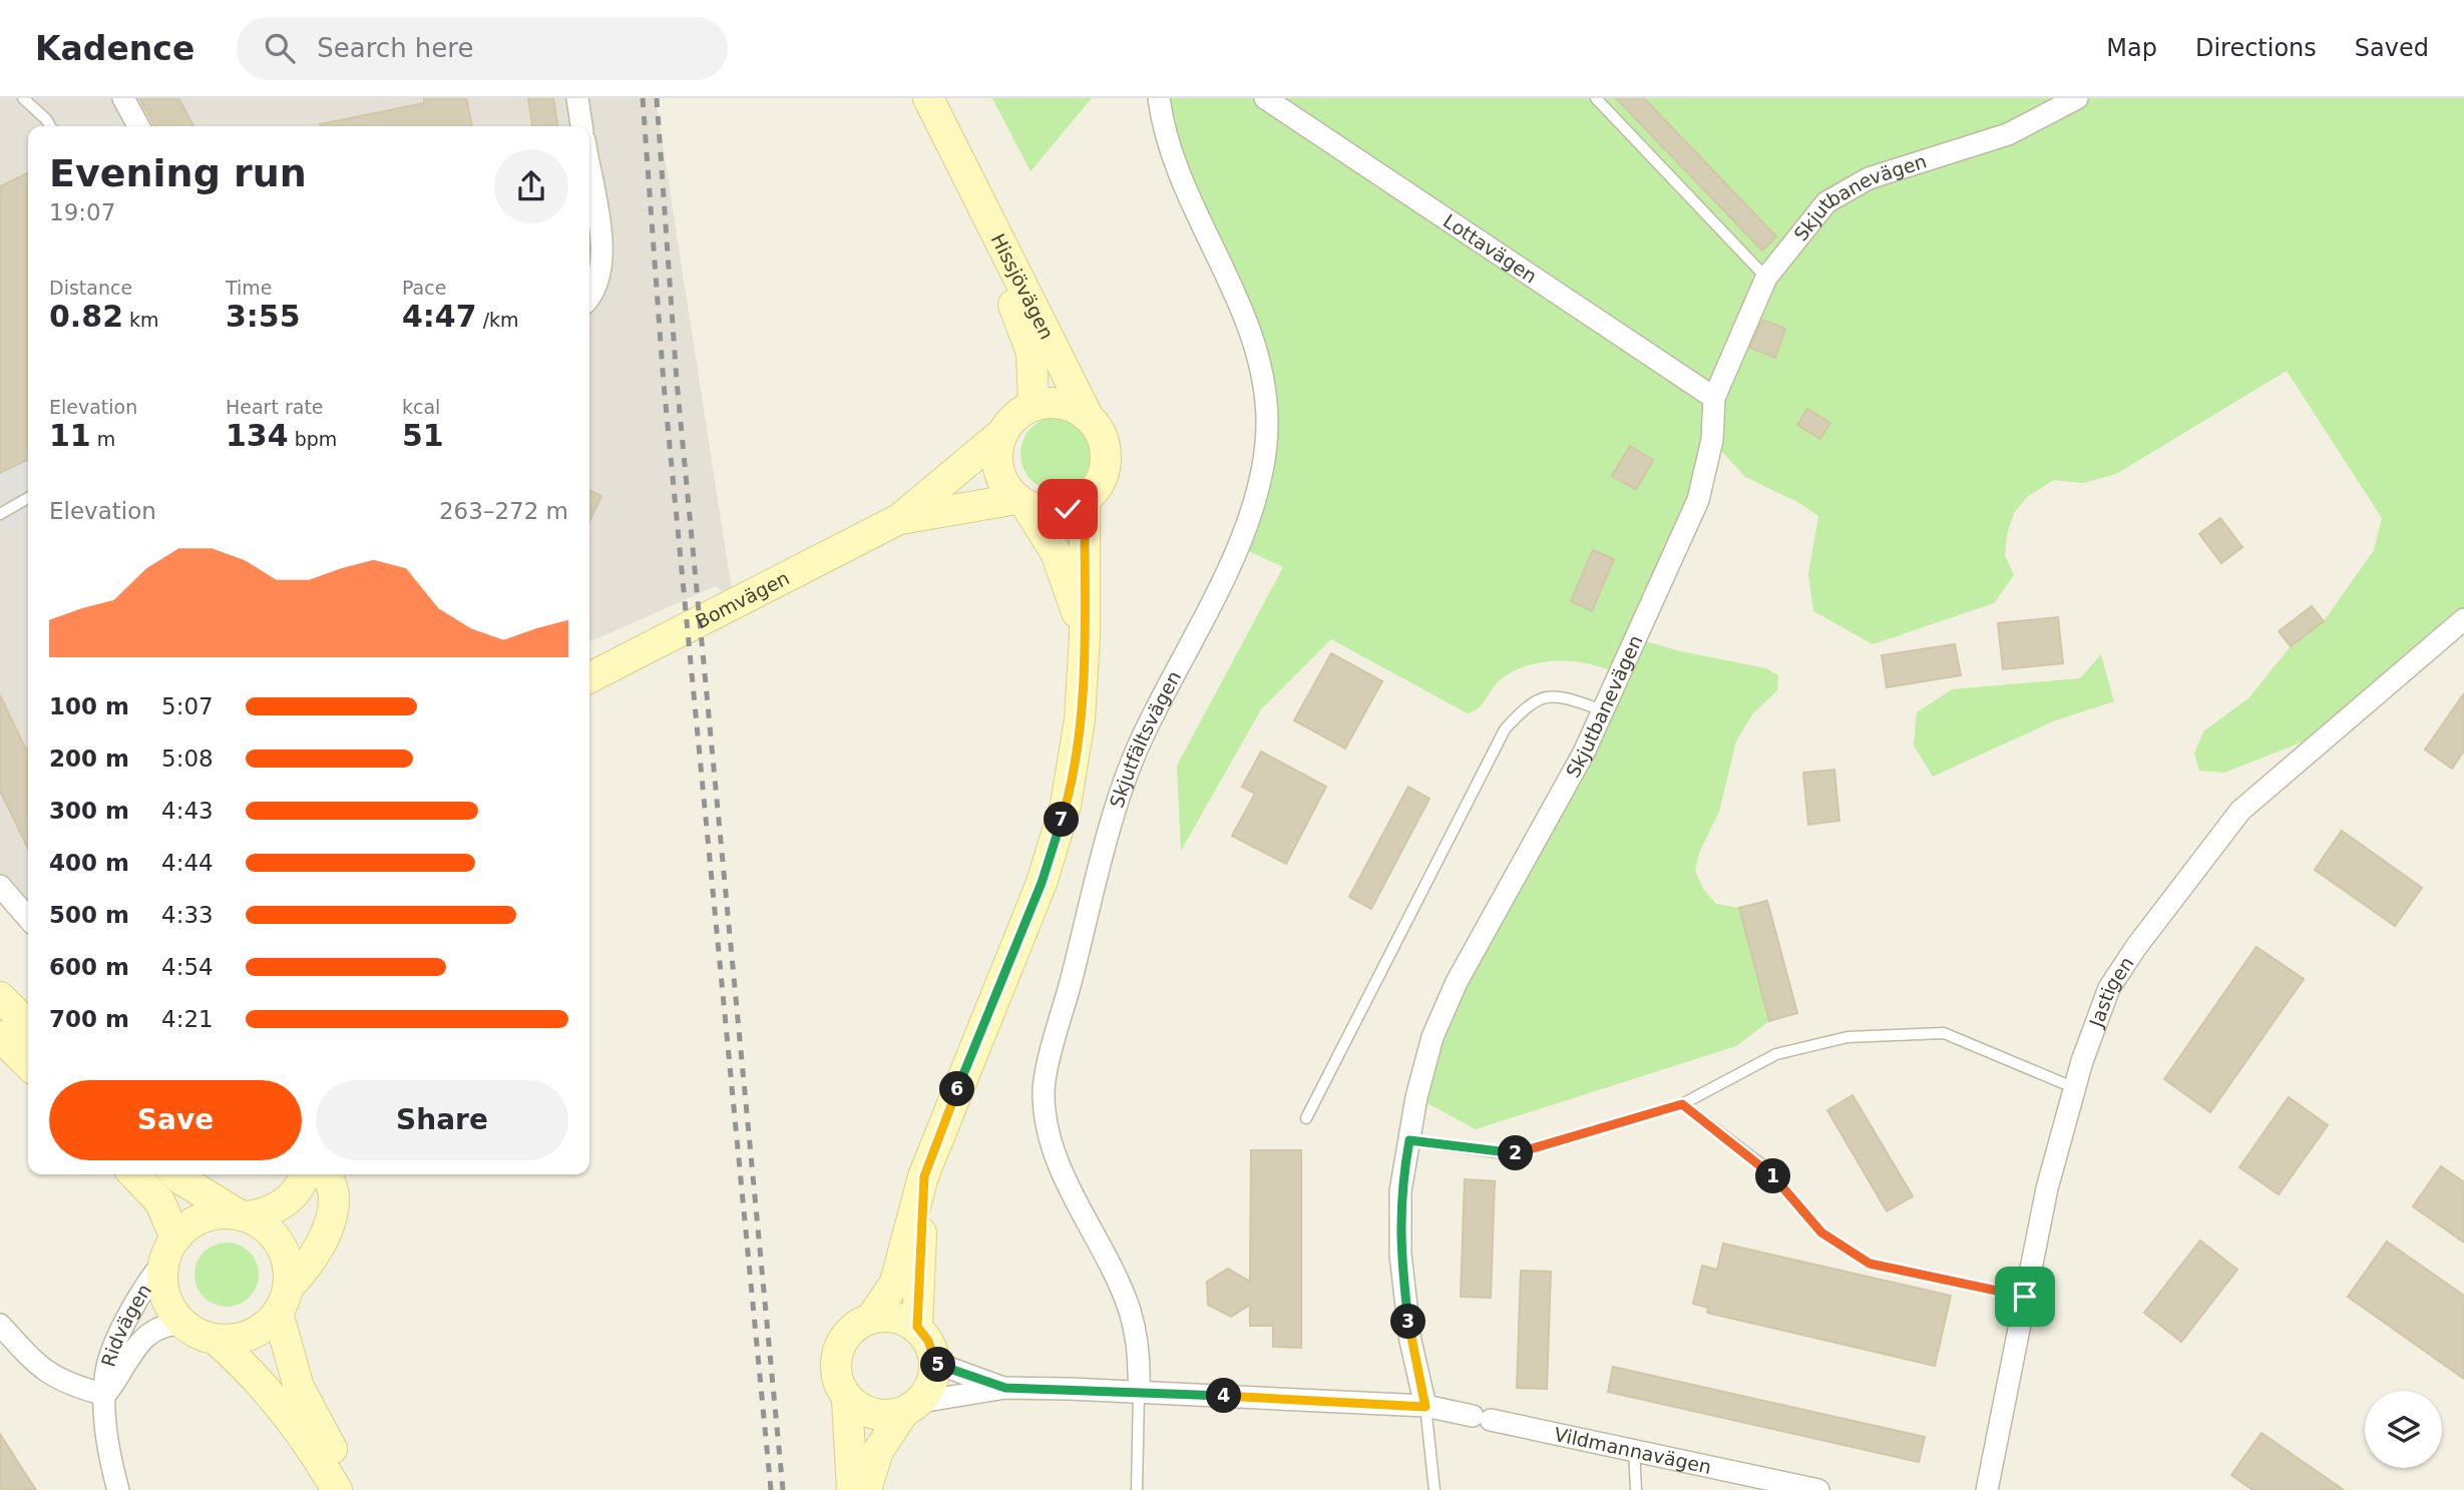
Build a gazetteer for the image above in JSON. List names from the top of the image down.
{
  "streets": {
    "main road": ["Hissjövägen", "Bomvägen"],
    "street": [
      "Skjutbanevägen",
      "Lottavägen",
      "Skjutfältsvägen",
      "Jastigen",
      "Ridvägen",
      "Vildmannavägen"
    ]
  },
  "crossings": [
    ["Skjutbanevägen", "Lottavägen"],
    ["Skjutbanevägen", "Vildmannavägen"],
    ["Hissjövägen", "Bomvägen"],
    ["Skjutfältsvägen", "Vildmannavägen"]
  ],
  "page": {
    "header": "Kadence",
    "search": "Search here",
    "nav": ["Map", "Directions", "Saved"],
    "heading": ["Evening run", "19:07"],
    "stats": [
      ["Distance", "0.82 km"],
      ["Time", "3:55"],
      ["Pace", "4:47 /km"],
      ["Elevation", "11 m"],
      ["Heart rate", "134 bpm"],
      ["kcal", "51"]
    ],
    "chart": ["Elevation", "263–272 m"],
    "list": [
      {
        "name": "100 m",
        "note": "5:07"
      },
      {
        "name": "200 m",
        "note": "5:08"
      },
      {
        "name": "300 m",
        "note": "4:43"
      },
      {
        "name": "400 m",
        "note": "4:44"
      },
      {
        "name": "500 m",
        "note": "4:33"
      },
      {
        "name": "600 m",
        "note": "4:54"
      },
      {
        "name": "700 m",
        "note": "4:21"
      }
    ],
    "pins": [
      "7",
      "6",
      "2",
      "1",
      "3",
      "5",
      "4"
    ],
    "buttons": ["Save", "Share"]
  }
}
